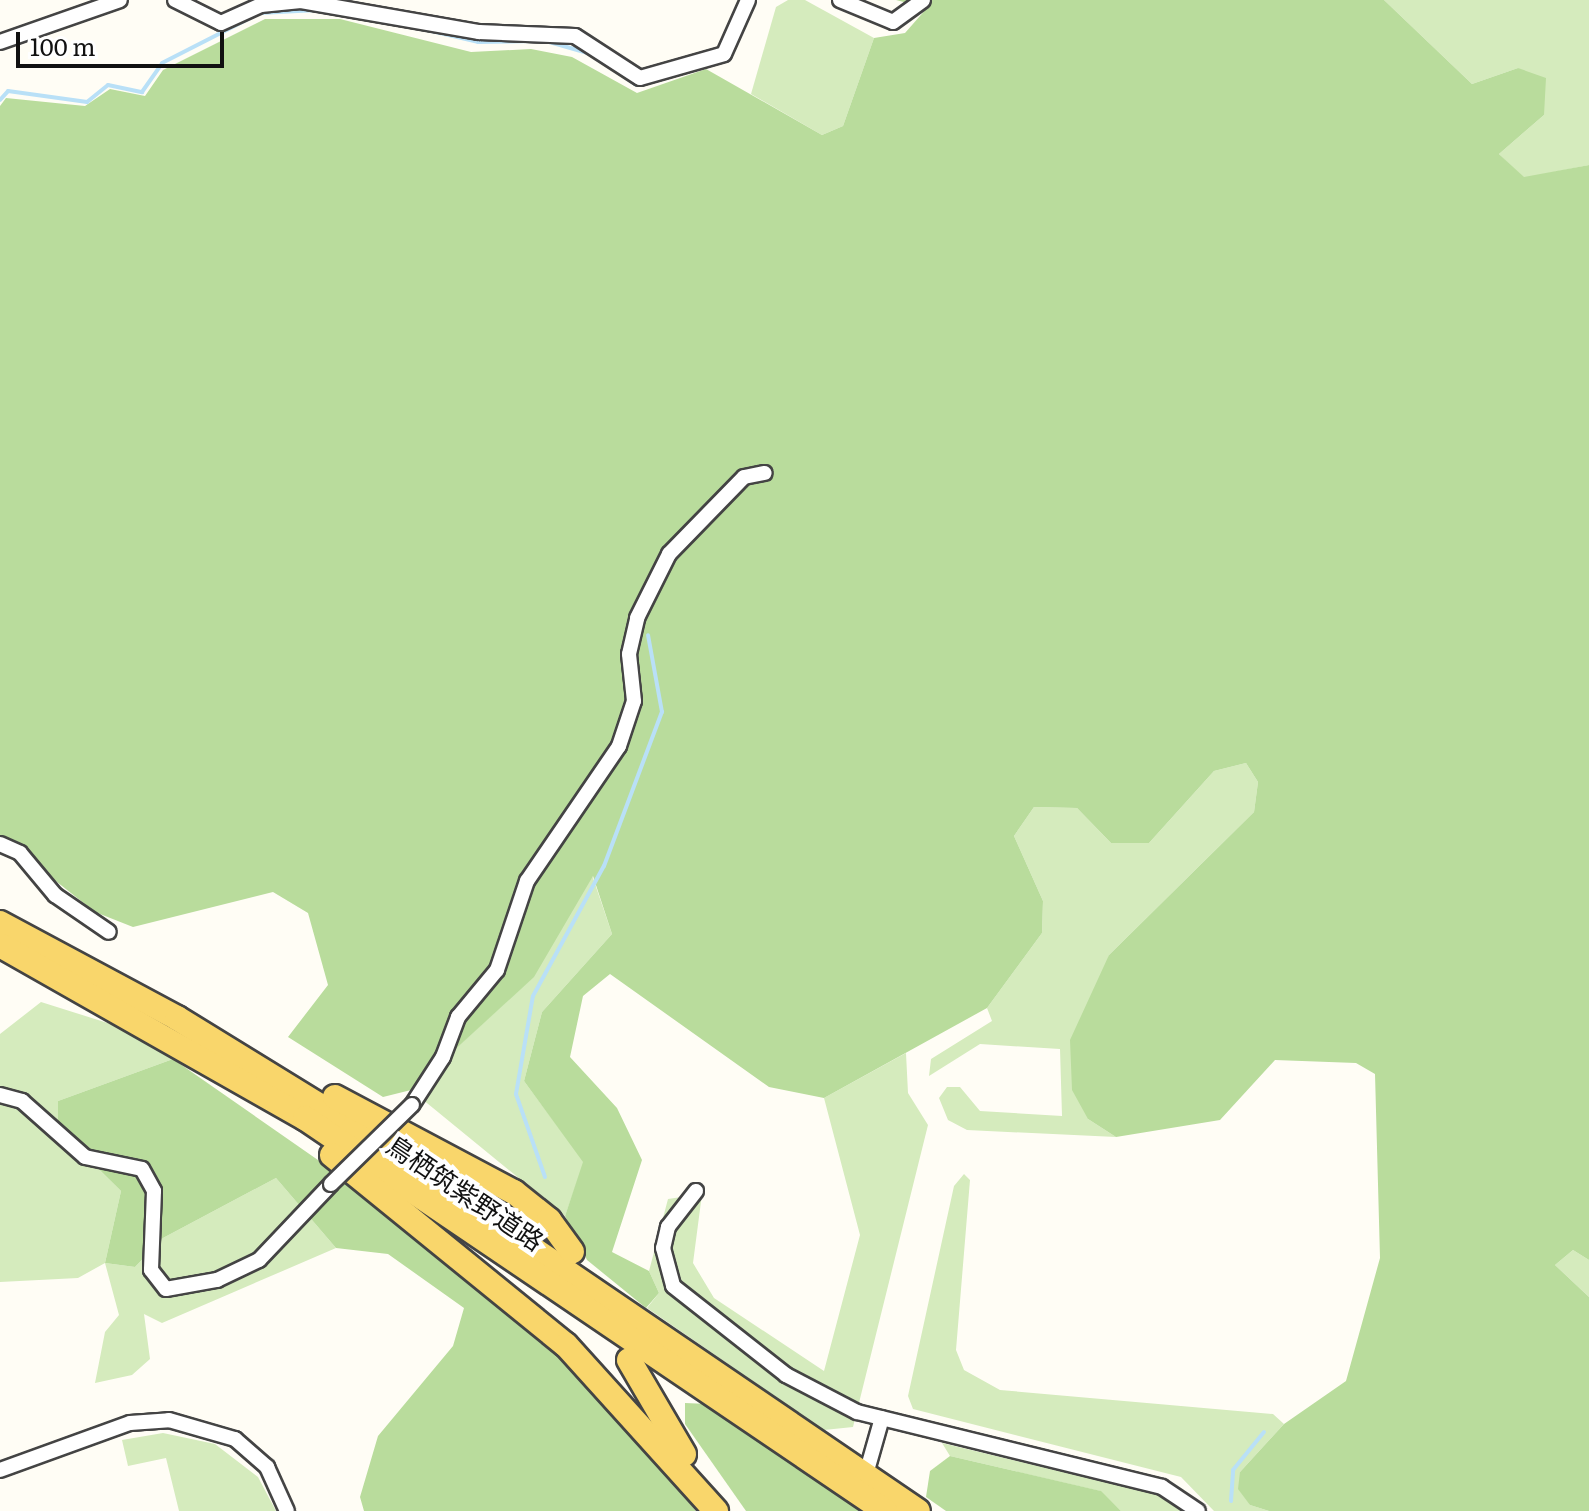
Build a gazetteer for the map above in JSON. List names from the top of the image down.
{
  "streets": {
    "main road": ["鳥栖筑紫野道路"]
  },
  "scale_bar": "100 m"
}
